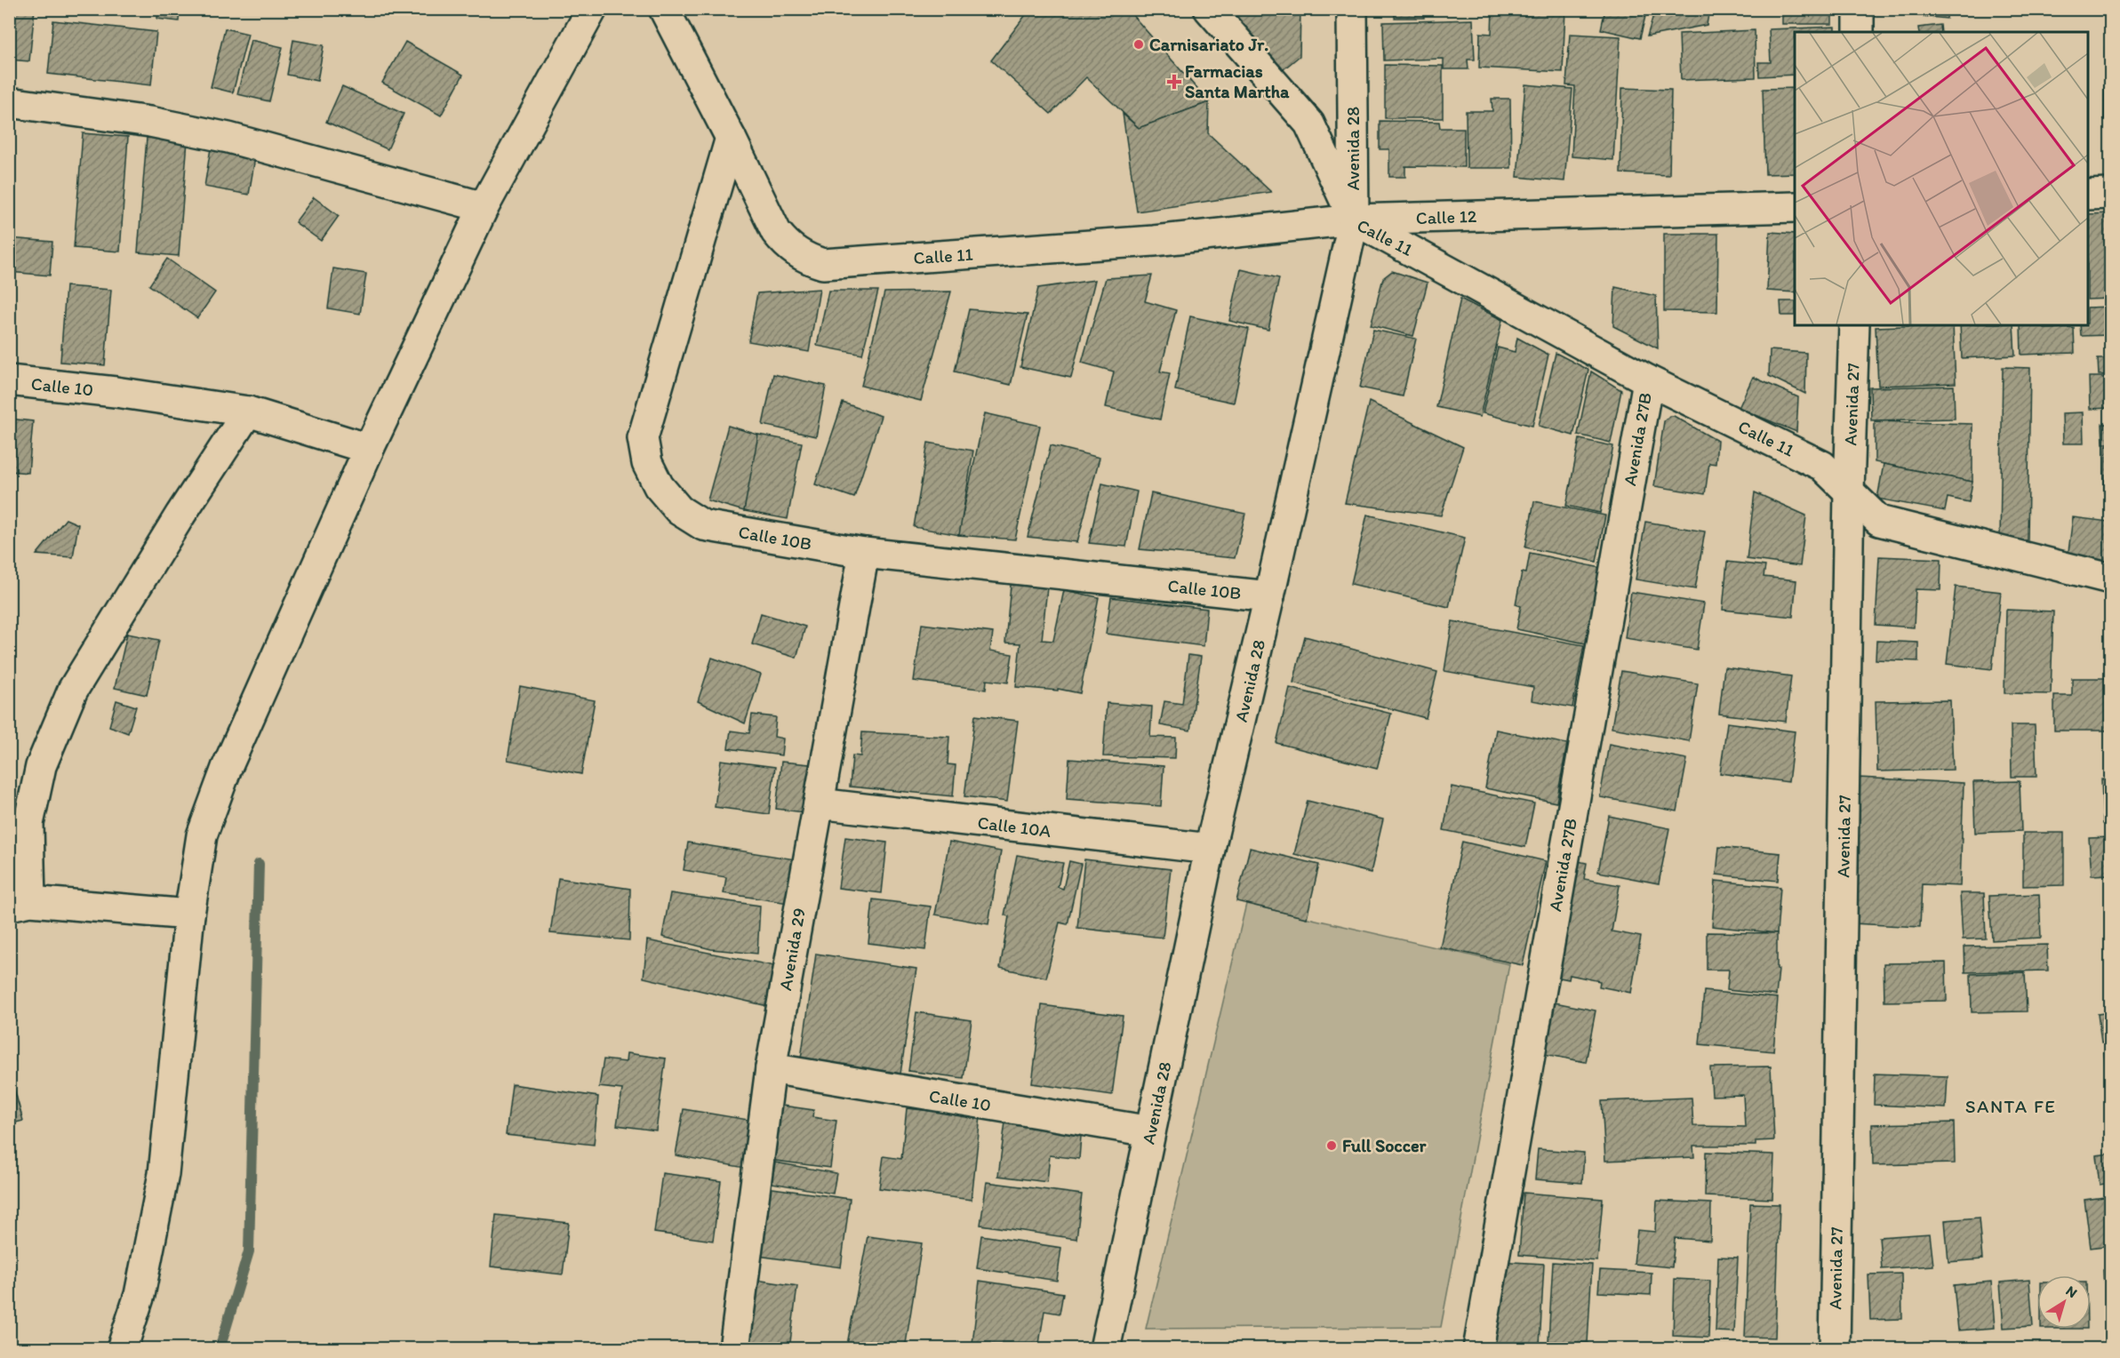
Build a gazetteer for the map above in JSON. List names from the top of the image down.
{
  "streets": {
    "street": [
      "Avenida 28",
      "Calle 12",
      "Calle 11",
      "Calle 10",
      "Avenida 27",
      "Avenida 27B",
      "Calle 10B",
      "Calle 10A",
      "Avenida 29"
    ]
  },
  "crossings": [
    ["Avenida 28", "Calle 12"],
    ["Avenida 28", "Calle 11"],
    ["Avenida 28", "Calle 10"],
    ["Avenida 28", "Calle 10B"],
    ["Avenida 28", "Calle 10A"],
    ["Calle 12", "Calle 11"],
    ["Calle 11", "Avenida 27"],
    ["Calle 11", "Avenida 27B"],
    ["Calle 11", "Calle 10B"],
    ["Calle 10", "Avenida 29"],
    ["Calle 10B", "Avenida 29"],
    ["Calle 10A", "Avenida 29"]
  ],
  "districts": ["SANTA FE"],
  "places": {
    "other": ["Carnisariato Jr.", "Full Soccer"],
    "health": ["Farmacias Santa Martha"]
  },
  "north": "top right"
}
